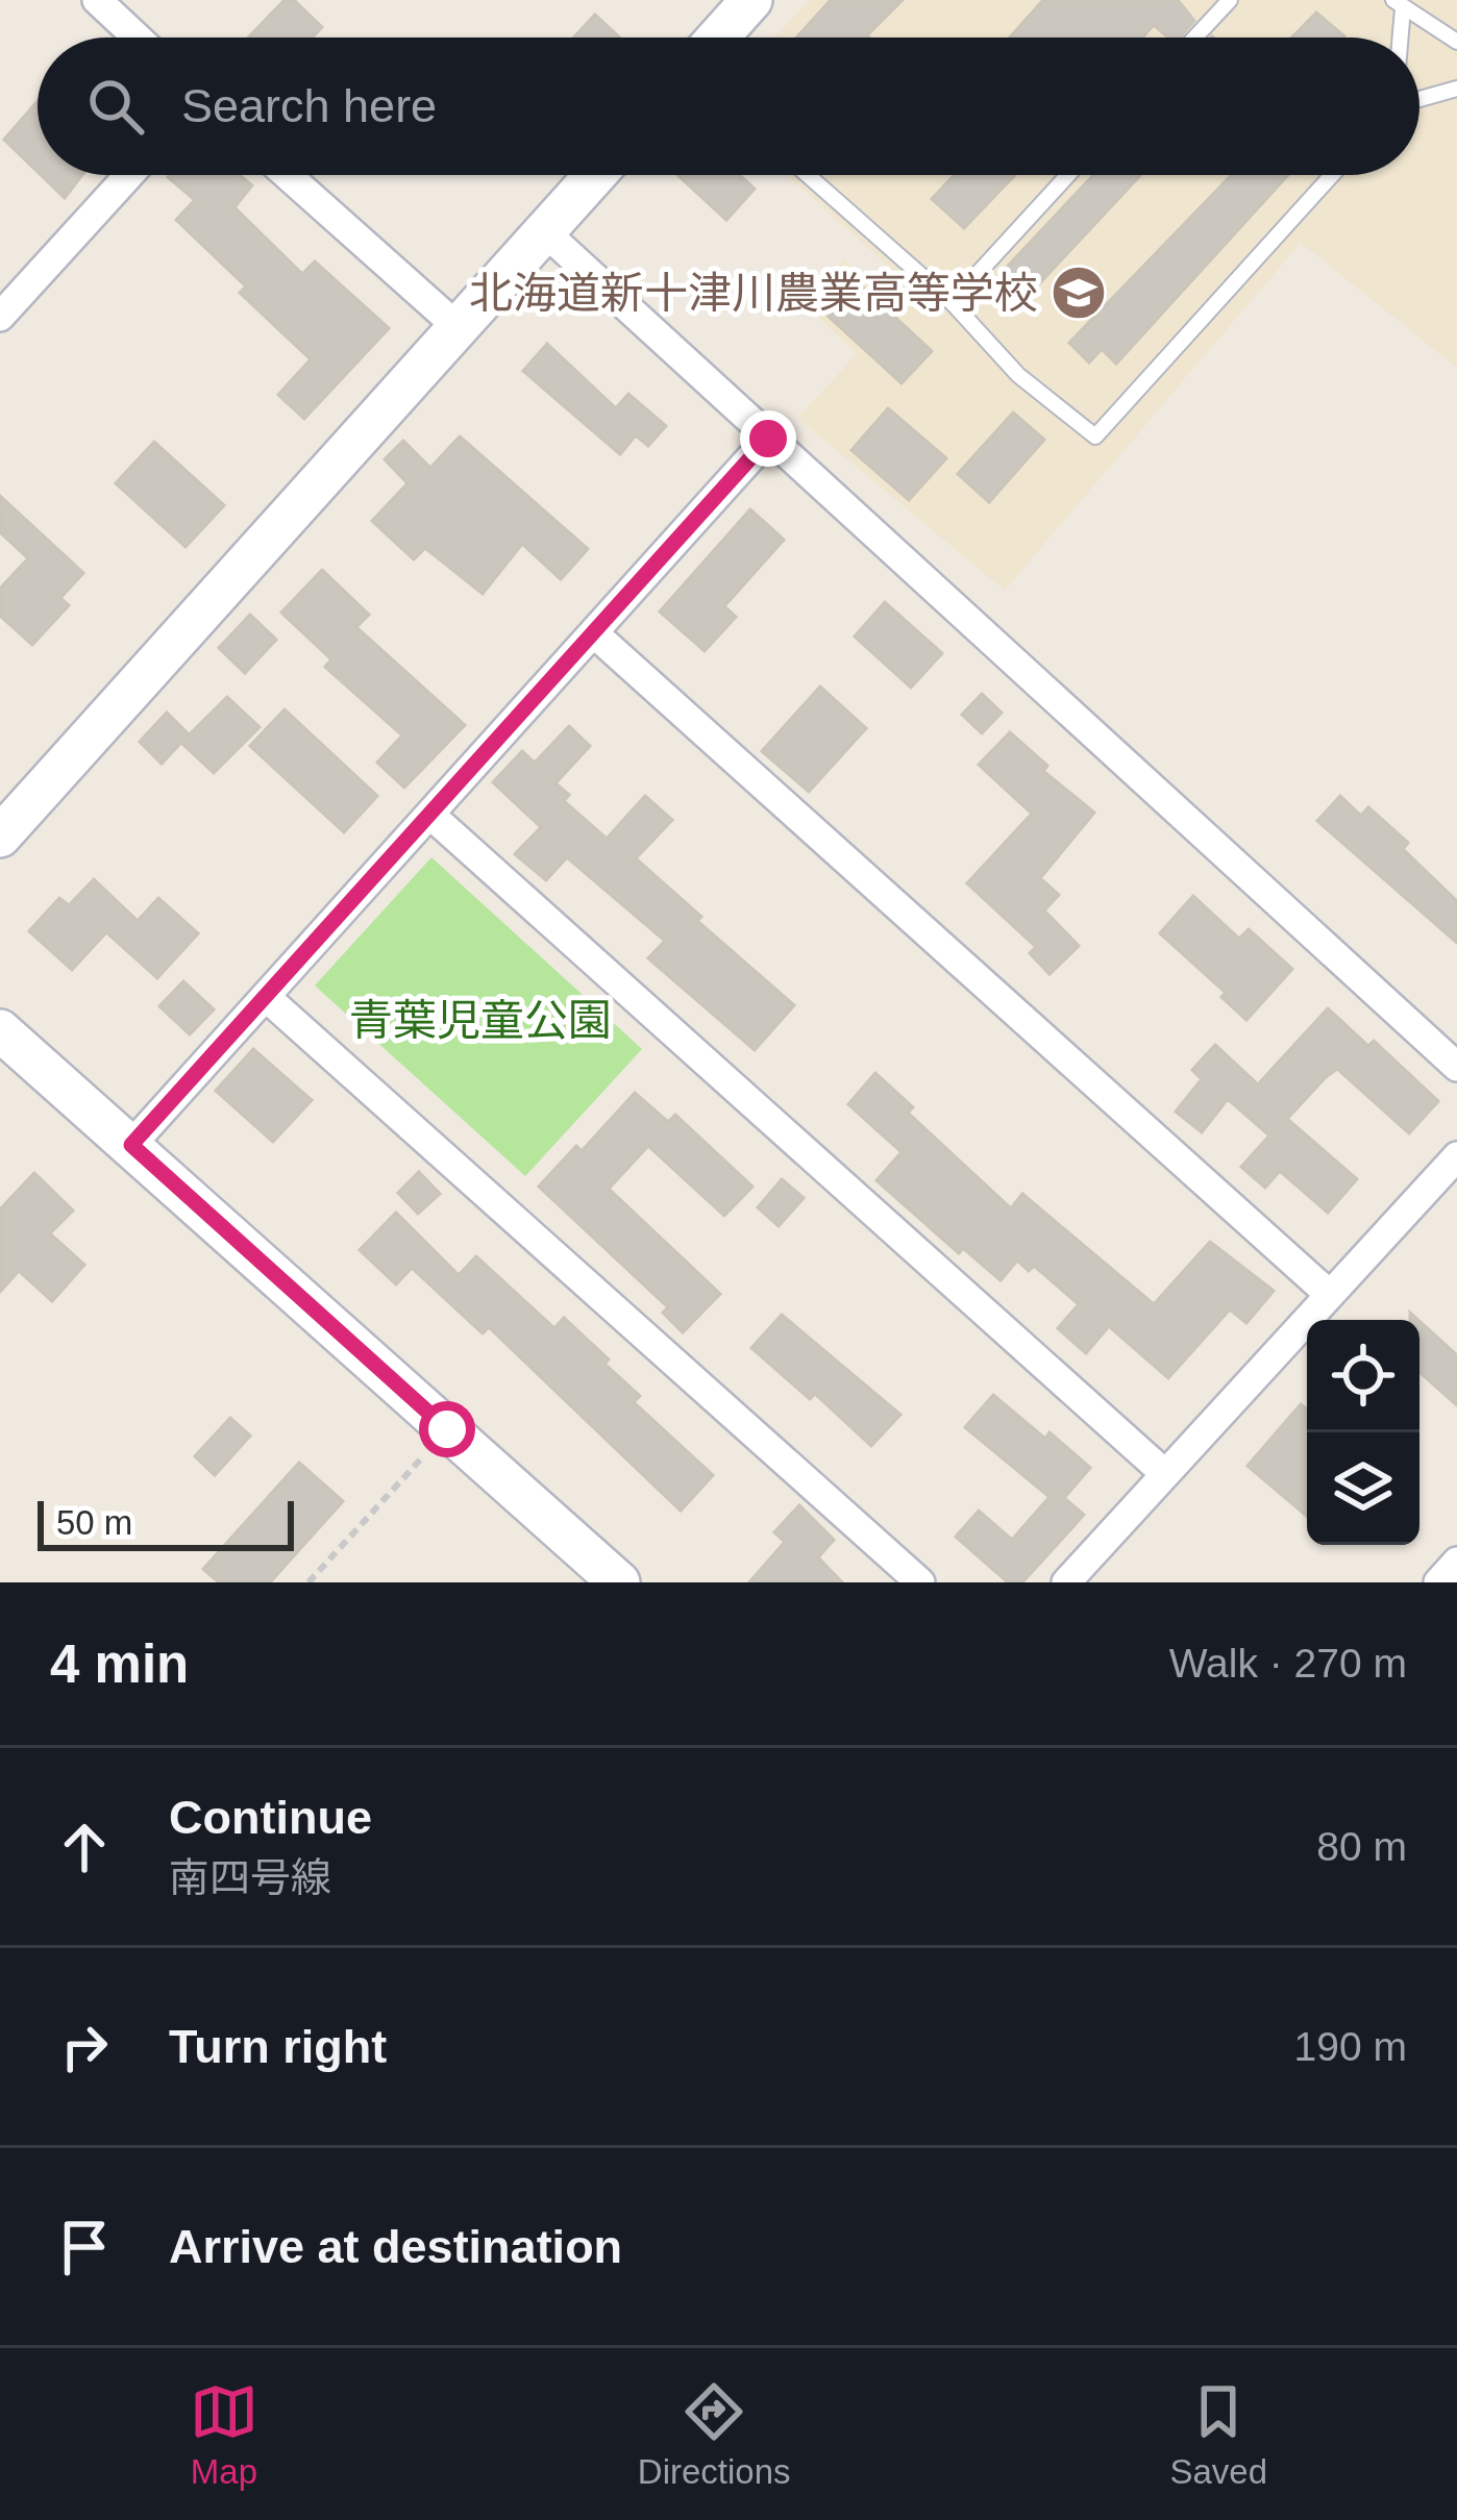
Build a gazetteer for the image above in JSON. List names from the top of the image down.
{
  "parks": ["青葉児童公園"],
  "places": {
    "school or university": ["北海道新十津川農業高等学校"]
  },
  "scale_bar": "50 m",
  "page": {
    "search": "Search here",
    "scale": "50 m",
    "heading": ["4 min", "Walk · 270 m"],
    "list": [
      ["Continue", "南四号線", "80 m"],
      ["Turn right", "190 m"],
      "Arrive at destination"
    ],
    "nav": ["Map", "Directions", "Saved"]
  }
}
